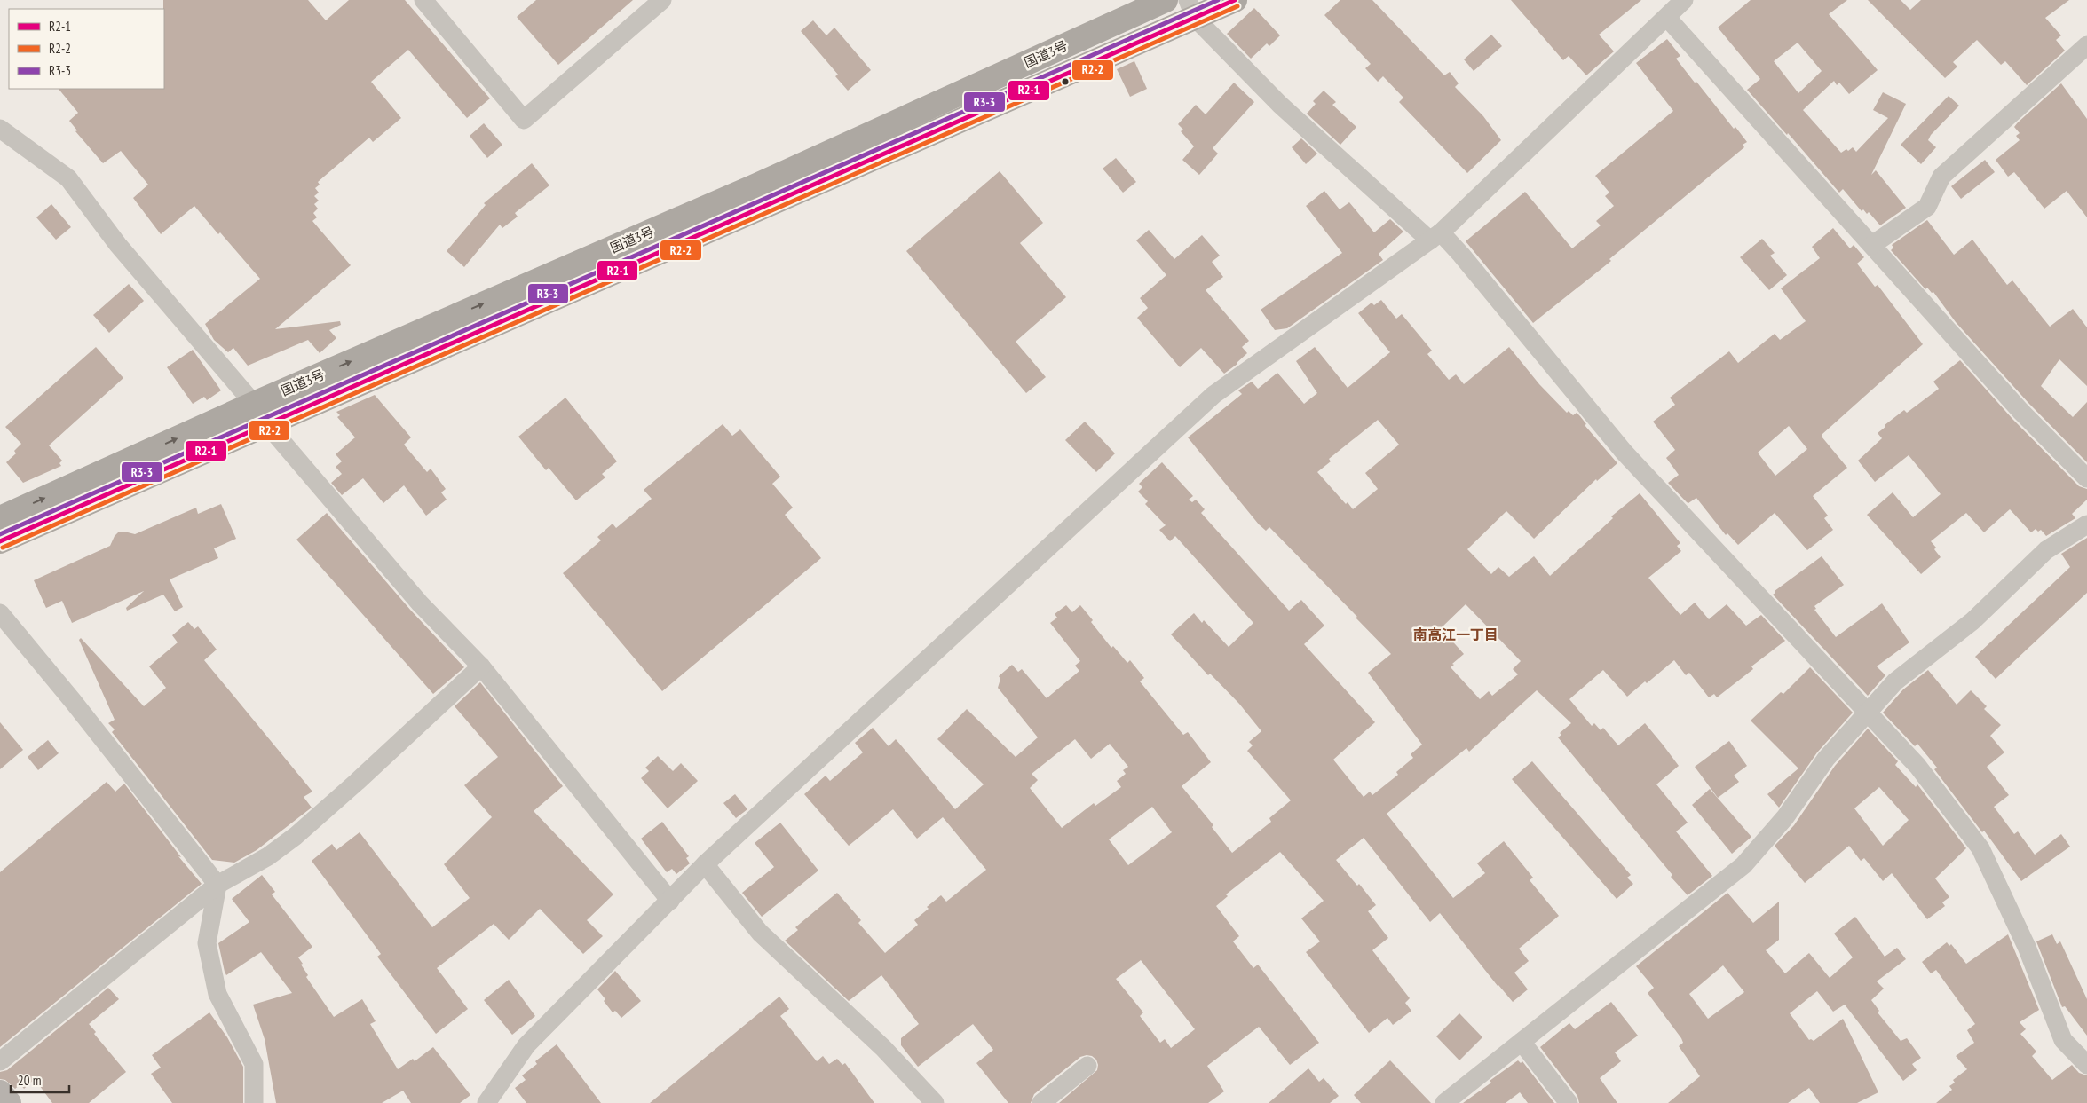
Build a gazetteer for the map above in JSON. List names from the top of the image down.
{
  "streets": {
    "highway": ["国道3号"]
  },
  "districts": ["南高江一丁目"],
  "lines": ["transit line R2-1", "transit line R3-3", "transit line R2-2"],
  "legend": ["R2-1", "R2-2", "R3-3"],
  "scale_bar": "20 m"
}
